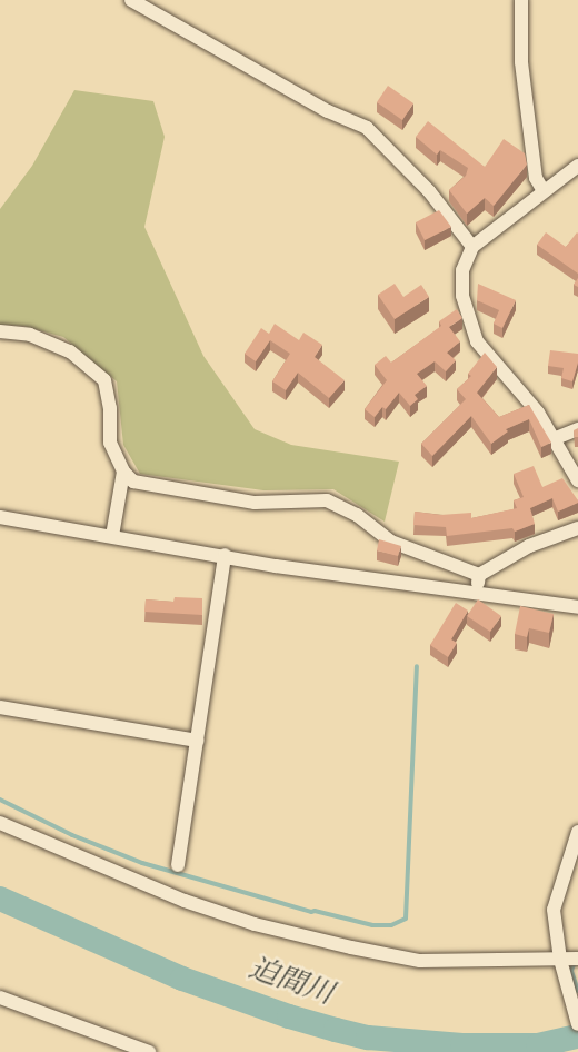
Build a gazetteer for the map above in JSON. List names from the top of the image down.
{
  "water": ["迫間川"]
}
